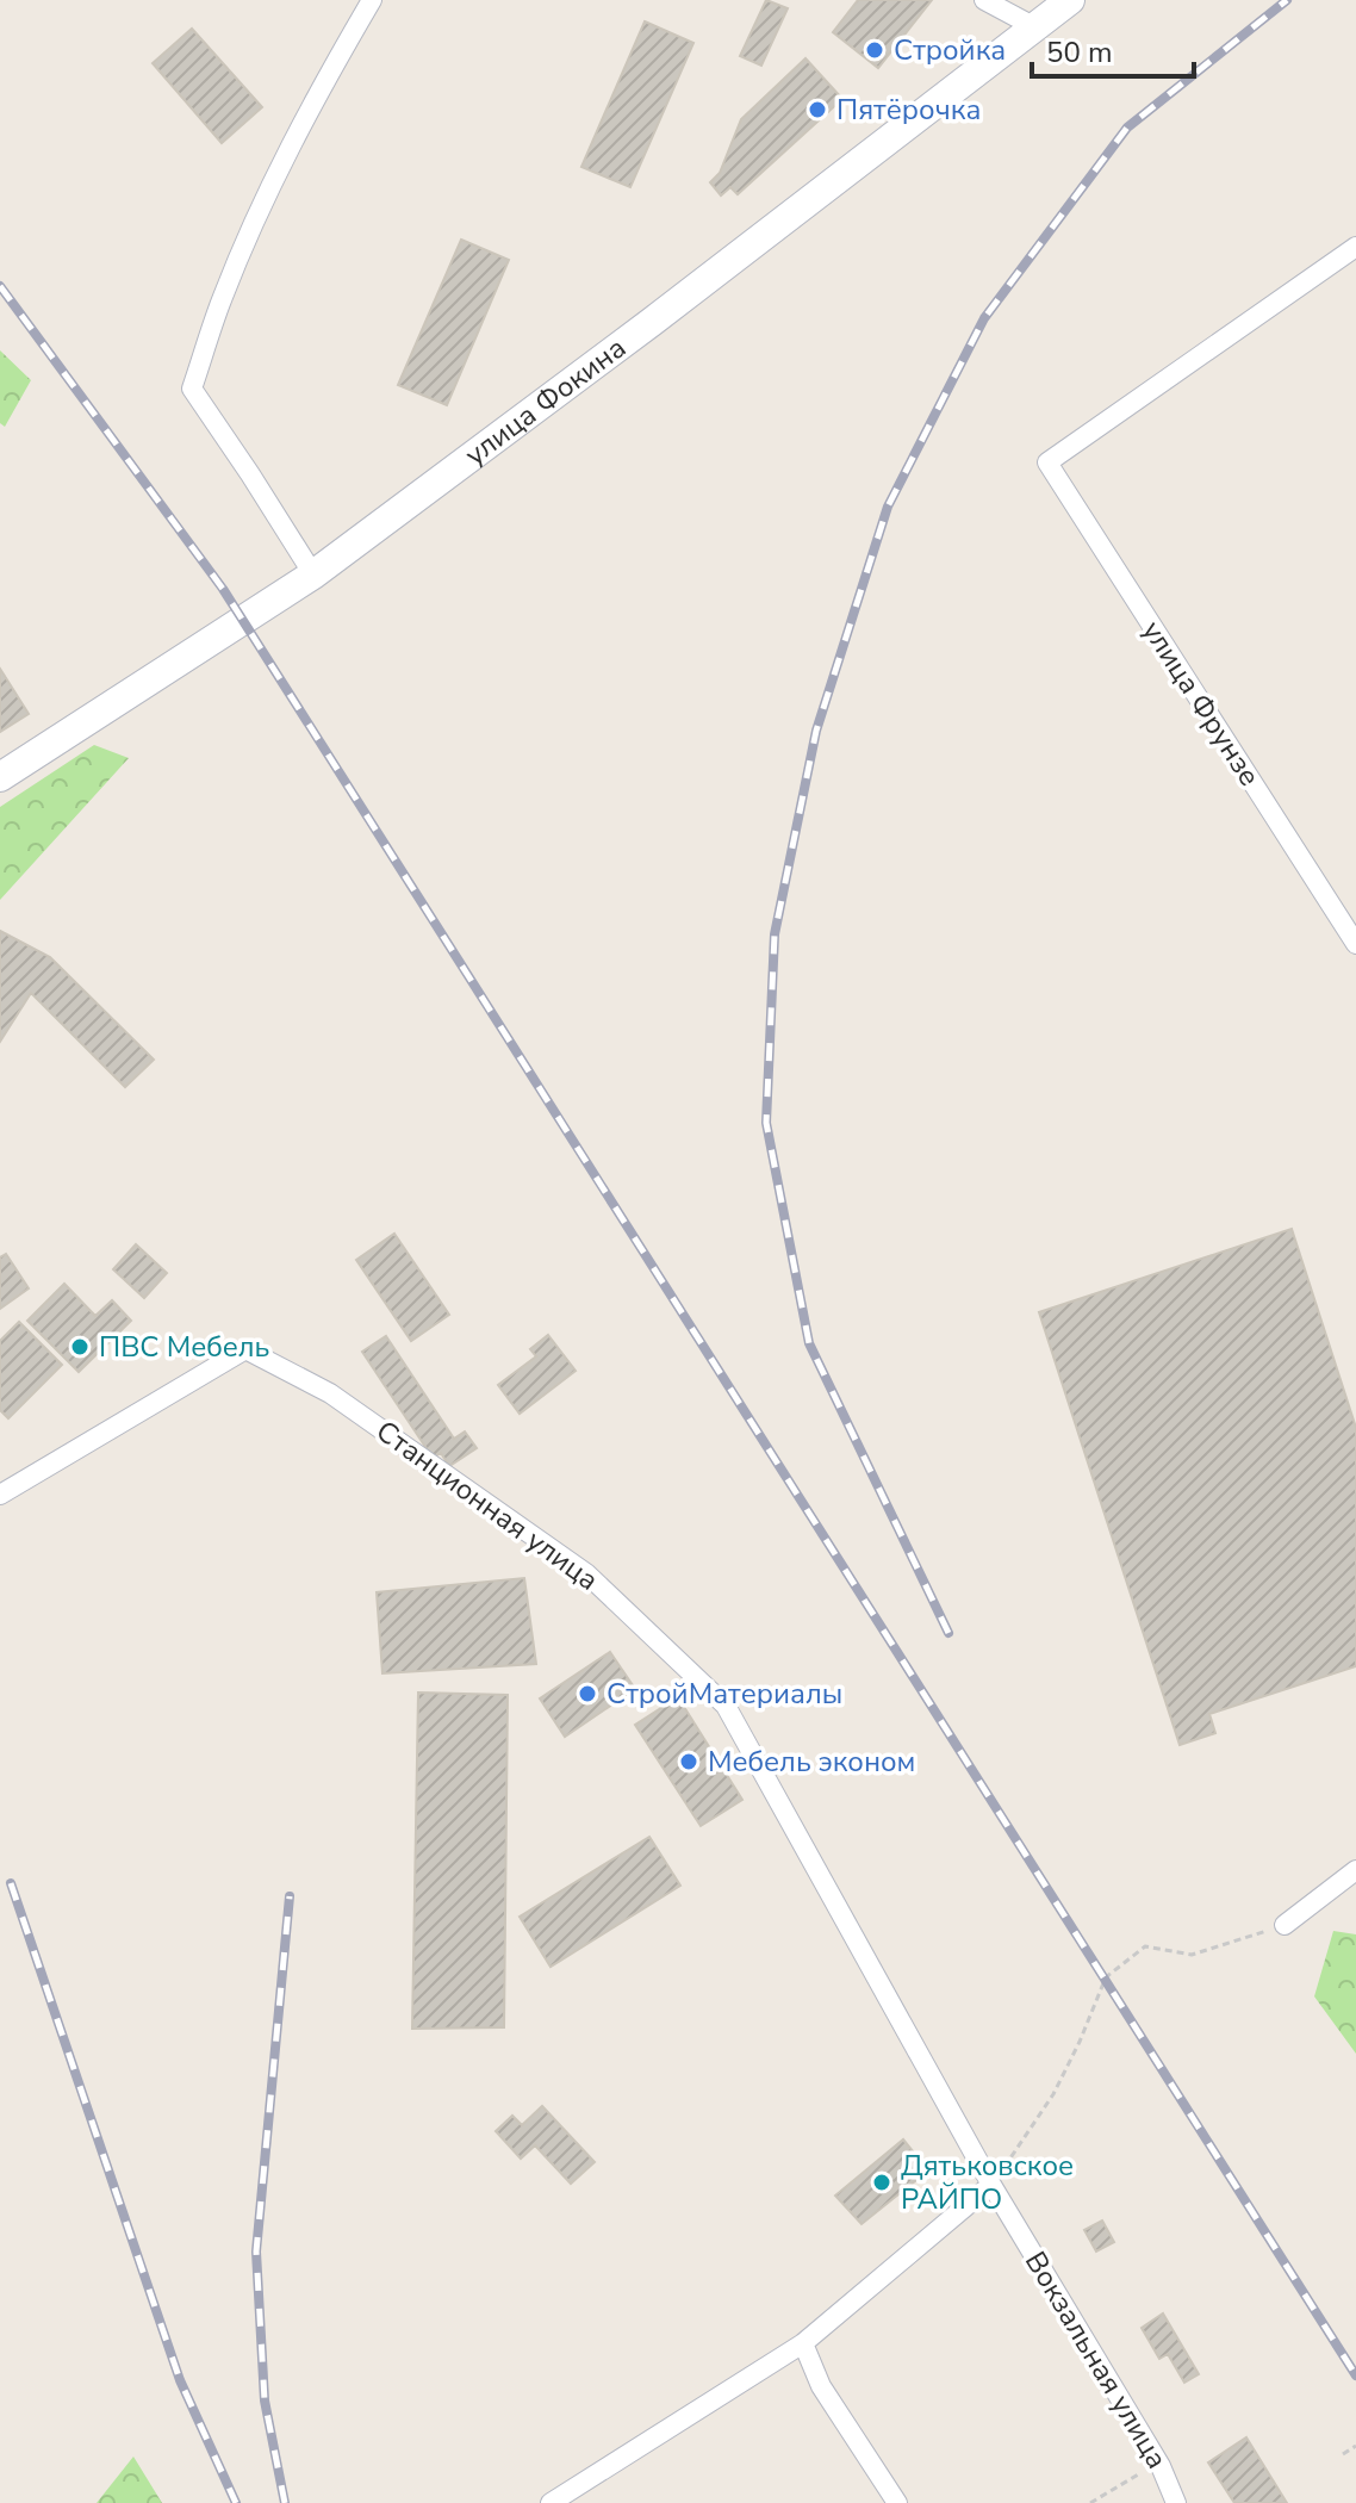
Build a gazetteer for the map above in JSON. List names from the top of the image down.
{
  "streets": {
    "main road": ["улица Фокина"],
    "street": ["улица Фрунзе", "Станционная улица", "Вокзальная улица"]
  },
  "crossings": [
    ["Станционная улица", "Вокзальная улица"]
  ],
  "places": [
    "Стройка",
    "Пятёрочка",
    "ПВС Мебель",
    "СтройМатериалы",
    "Мебель эконом",
    "Дятьковское РАЙПО"
  ],
  "scale_bar": "50 m"
}
